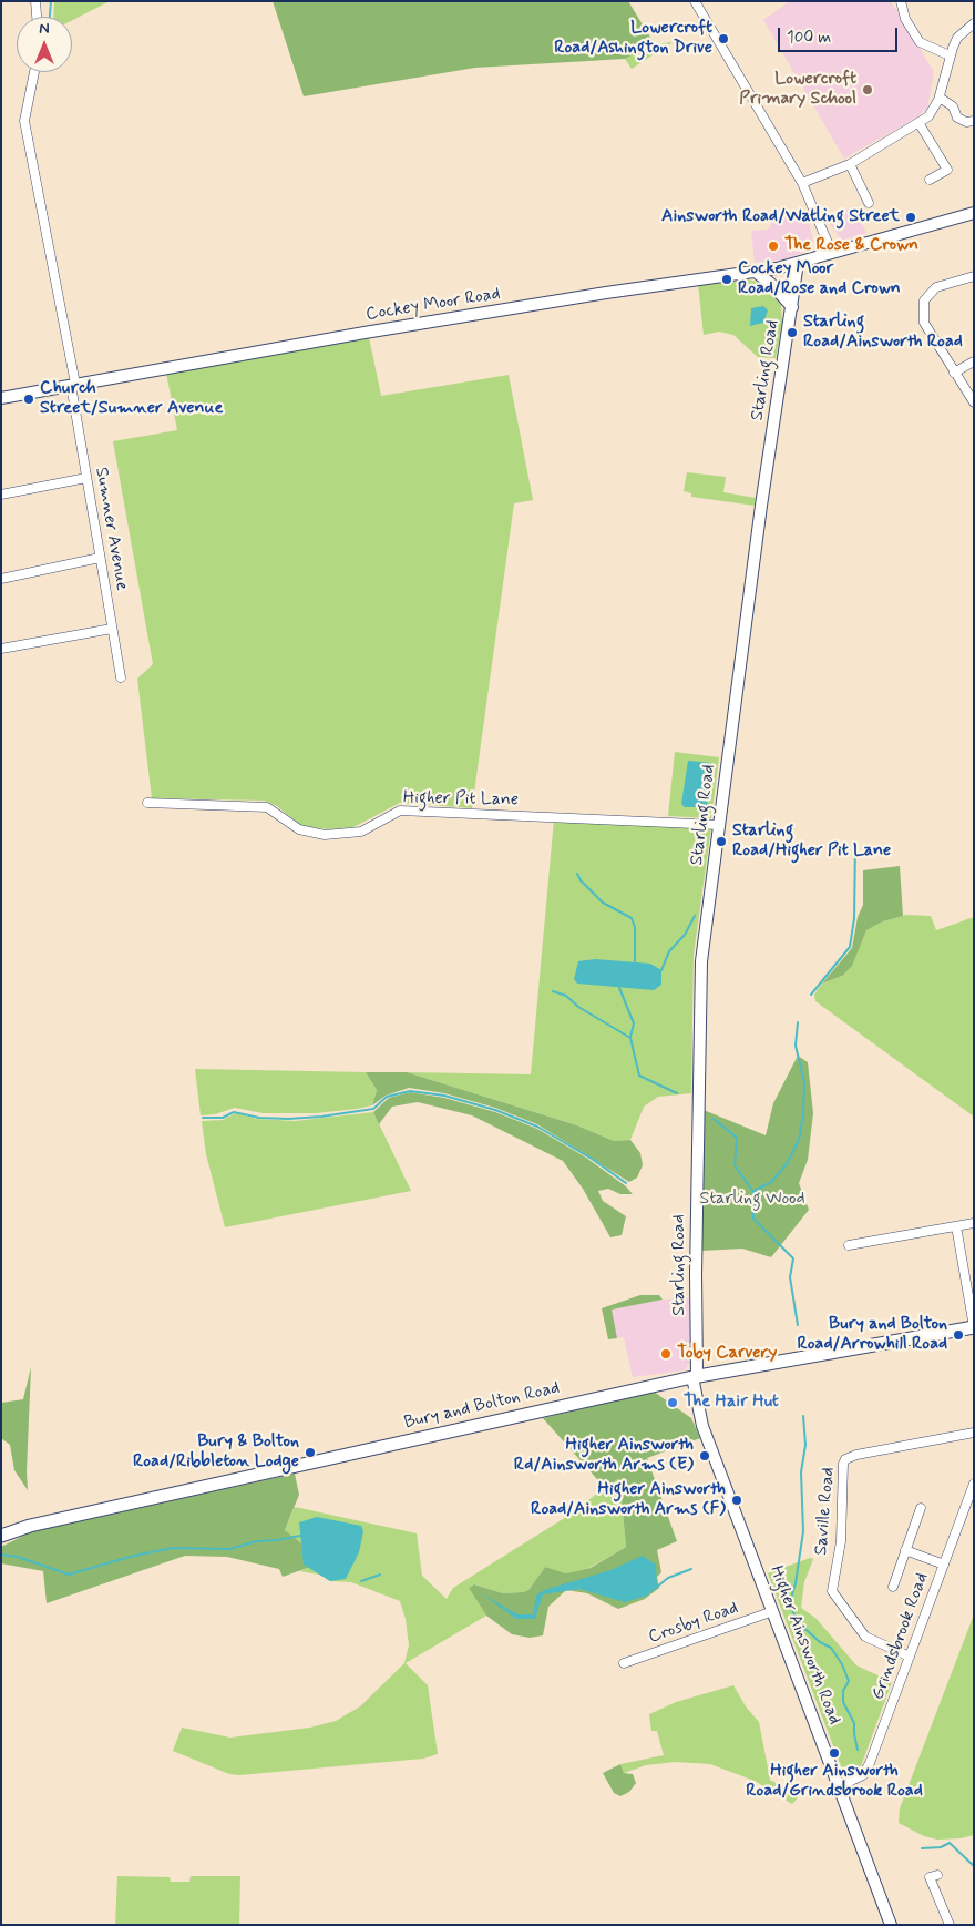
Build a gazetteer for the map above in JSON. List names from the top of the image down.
{
  "streets": {
    "highway": ["Bury and Bolton Road"],
    "main road": ["Cockey Moor Road", "Starling Road", "Higher Ainsworth Road"],
    "street": [
      "Sumner Avenue",
      "Higher Pit Lane",
      "Saville Road",
      "Crosby Road",
      "Grindsbrook Road"
    ]
  },
  "crossings": [
    ["Cockey Moor Road", "Starling Road"],
    ["Cockey Moor Road", "Sumner Avenue"],
    ["Starling Road", "Higher Pit Lane"],
    ["Starling Road", "Bury and Bolton Road"],
    ["Starling Road", "Higher Ainsworth Road"],
    ["Bury and Bolton Road", "Higher Ainsworth Road"],
    ["Saville Road", "Grindsbrook Road"],
    ["Crosby Road", "Higher Ainsworth Road"],
    ["Grindsbrook Road", "Higher Ainsworth Road"]
  ],
  "parks": ["Starling Wood"],
  "places": [
    "Lowercroft Road/Ashington Drive",
    "Lowercroft Primary School",
    "Ainsworth Road/Watling Street",
    "The Rose & Crown",
    "Cockey Moor Road/Rose and Crown",
    "Starling Road/Ainsworth Road",
    "Church Street/Sumner Avenue",
    "Starling Road/Higher Pit Lane",
    "Bury and Bolton Road/Arrowhill Road",
    "Toby Carvery",
    "The Hair Hut",
    "Bury & Bolton Road/Ribbleton Lodge",
    "Higher Ainsworth Rd/Ainsworth Arms (E)",
    "Higher Ainsworth Road/Ainsworth Arms (F)",
    "Higher Ainsworth Road/Grindsbrook Road"
  ],
  "scale_bar": "100 m",
  "north": "top"
}
